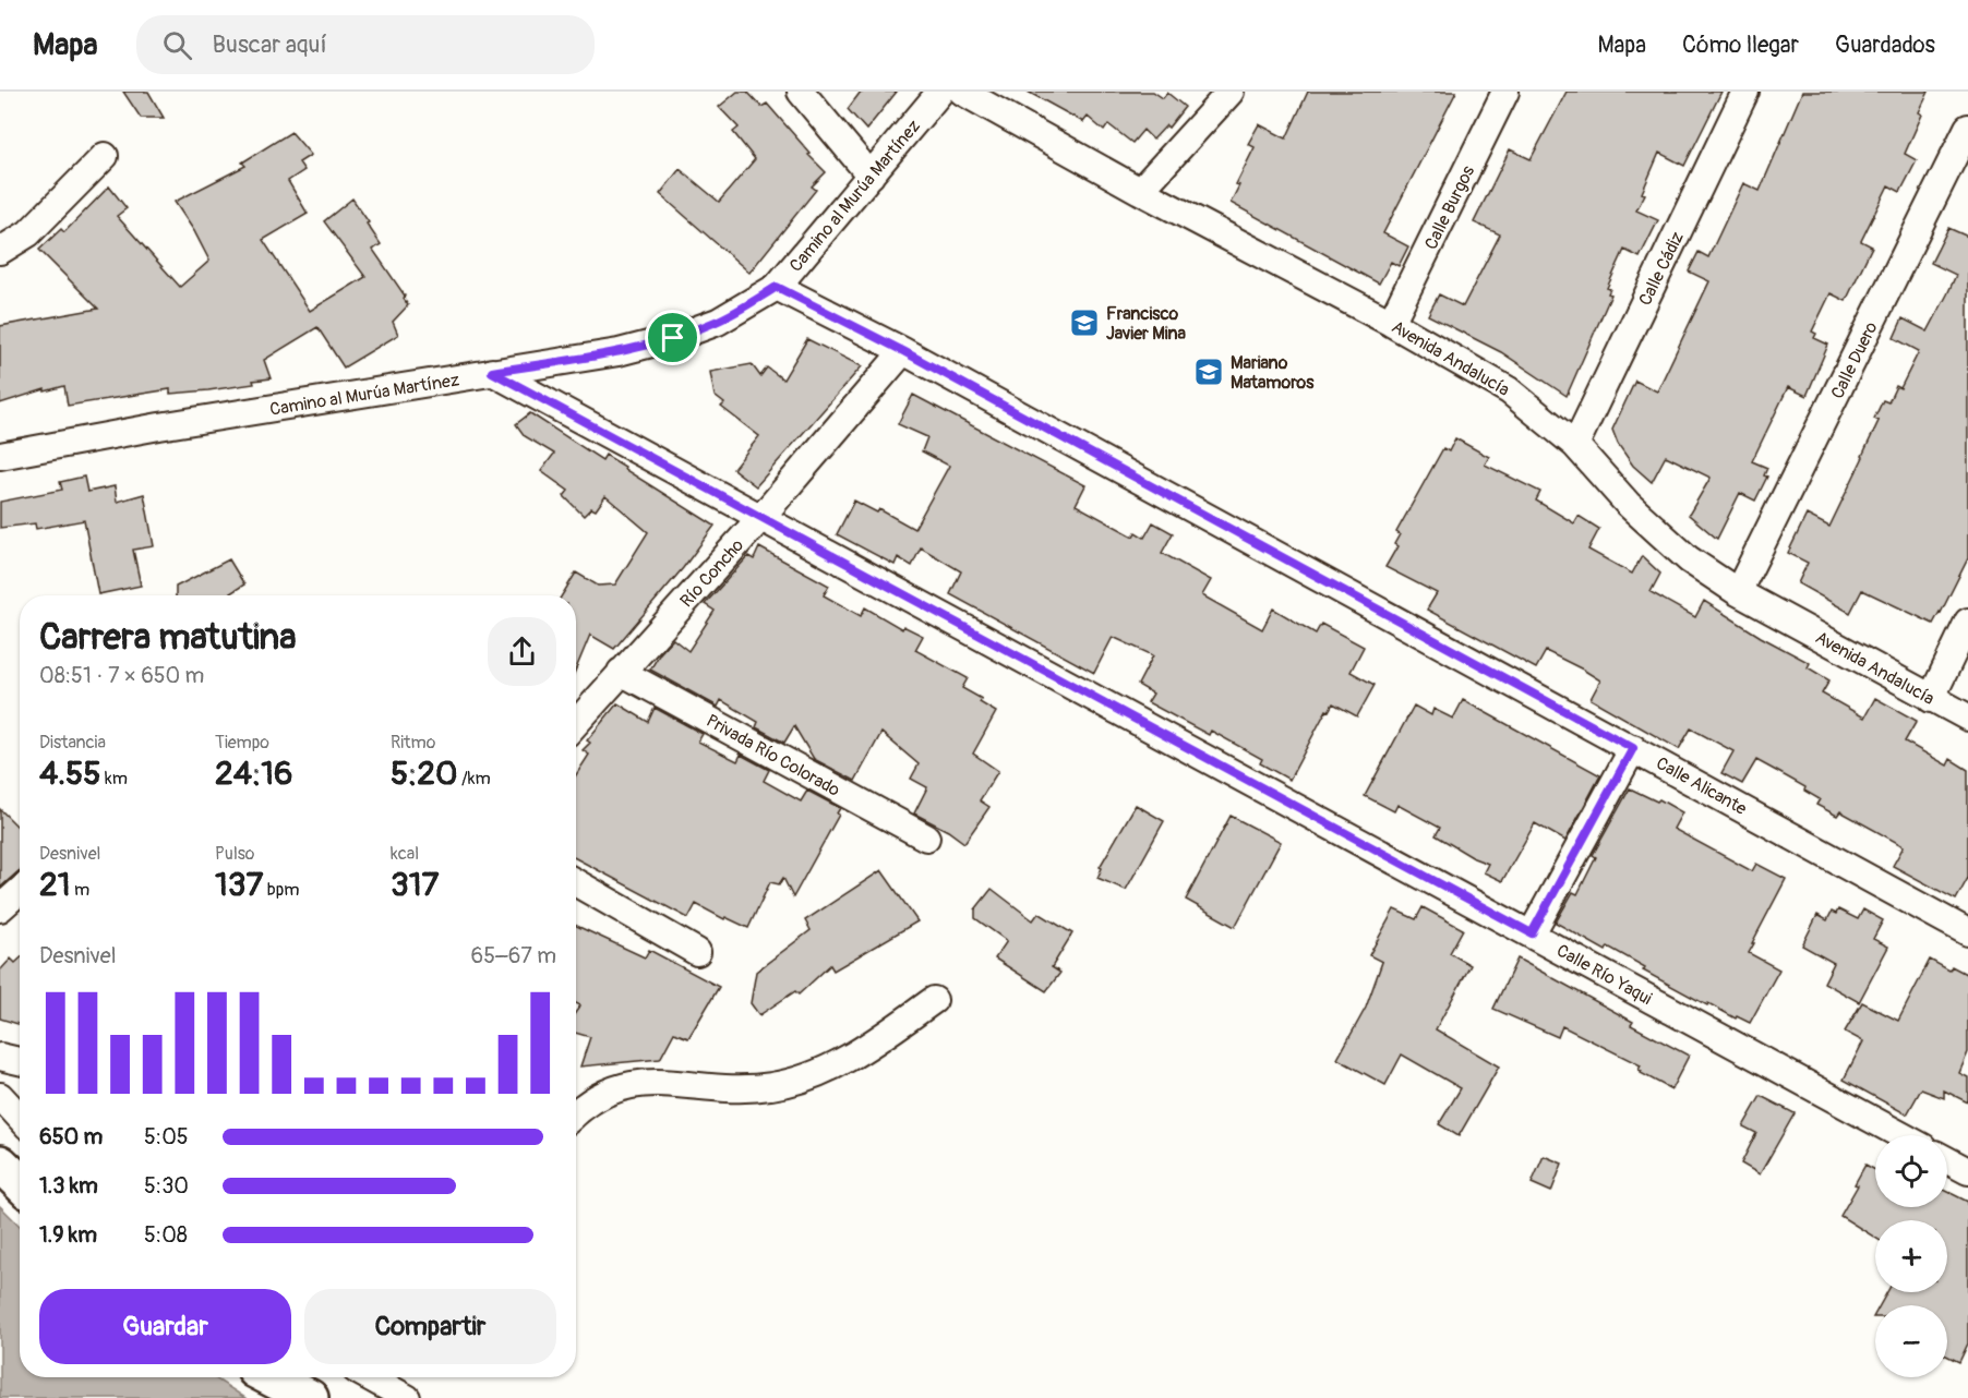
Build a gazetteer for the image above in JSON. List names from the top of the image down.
{
  "streets": {
    "street": [
      "Camino al Murúa Martínez",
      "Calle Burgos",
      "Calle Cádiz",
      "Avenida Andalucía",
      "Calle Duero",
      "Río Concho",
      "Privada Río Colorado",
      "Calle Alicante",
      "Calle Río Yaqui"
    ]
  },
  "crossings": [
    ["Camino al Murúa Martínez", "Calle Alicante"],
    ["Camino al Murúa Martínez", "Calle Río Yaqui"],
    ["Calle Burgos", "Avenida Andalucía"],
    ["Calle Cádiz", "Avenida Andalucía"],
    ["Avenida Andalucía", "Calle Duero"],
    ["Río Concho", "Privada Río Colorado"],
    ["Río Concho", "Calle Alicante"],
    ["Río Concho", "Calle Río Yaqui"]
  ],
  "places": {
    "school or university": ["Francisco Javier Mina", "Mariano Matamoros"]
  },
  "page": {
    "header": "Mapa",
    "search": "Buscar aquí",
    "nav": ["Mapa", "Cómo llegar", "Guardados"],
    "heading": ["Carrera matutina", "08:51 · 7 × 650 m"],
    "stats": [
      ["Distancia", "4.55 km"],
      ["Tiempo", "24:16"],
      ["Ritmo", "5:20 /km"],
      ["Desnivel", "21 m"],
      ["Pulso", "137 bpm"],
      ["kcal", "317"]
    ],
    "chart": ["Desnivel", "65–67 m"],
    "list": [
      {
        "name": "650 m",
        "note": "5:05"
      },
      {
        "name": "1.3 km",
        "note": "5:30"
      },
      {
        "name": "1.9 km",
        "note": "5:08"
      }
    ],
    "map_buttons": ["+", "−"],
    "buttons": ["Guardar", "Compartir"]
  }
}
